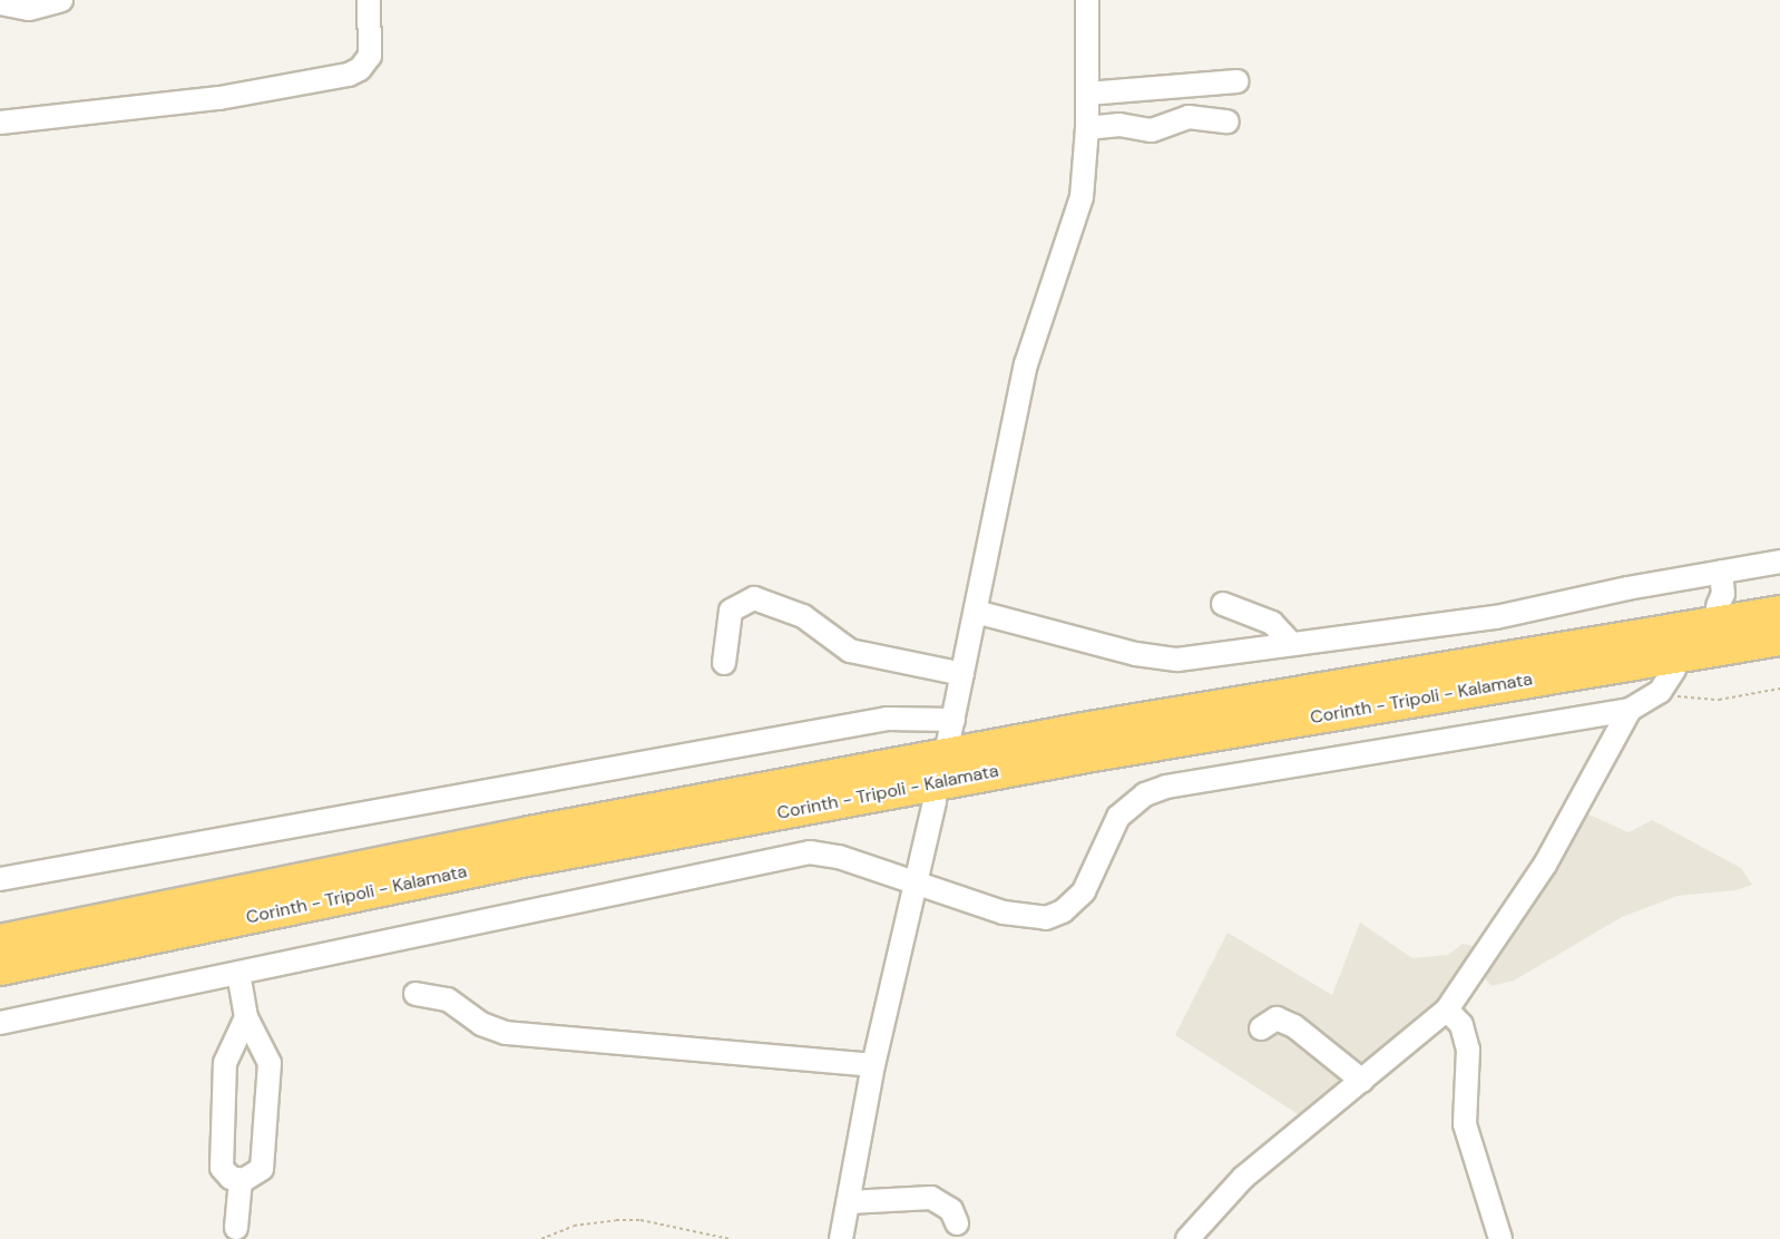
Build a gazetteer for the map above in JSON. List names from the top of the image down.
{
  "streets": {
    "highway": ["Corinth - Tripoli - Kalamata"]
  }
}
